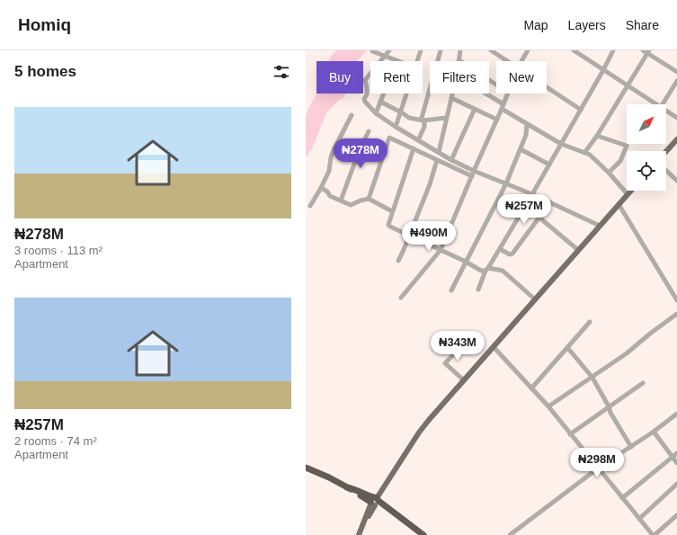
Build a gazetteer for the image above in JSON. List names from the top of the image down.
{
  "north": "top right",
  "page": {
    "header": "Homiq",
    "nav": ["Map", "Layers", "Share"],
    "heading": "5 homes",
    "chip": [
      "Buy",
      "Rent",
      "Filters",
      "New"
    ],
    "list": [
      {
        "name": "₦278M",
        "note": "3 rooms · 113 m² · Apartment"
      },
      {
        "name": "₦257M",
        "note": "2 rooms · 74 m² · Apartment"
      }
    ],
    "price": [
      "₦278M",
      "₦257M",
      "₦490M",
      "₦343M",
      "₦298M"
    ]
  }
}
